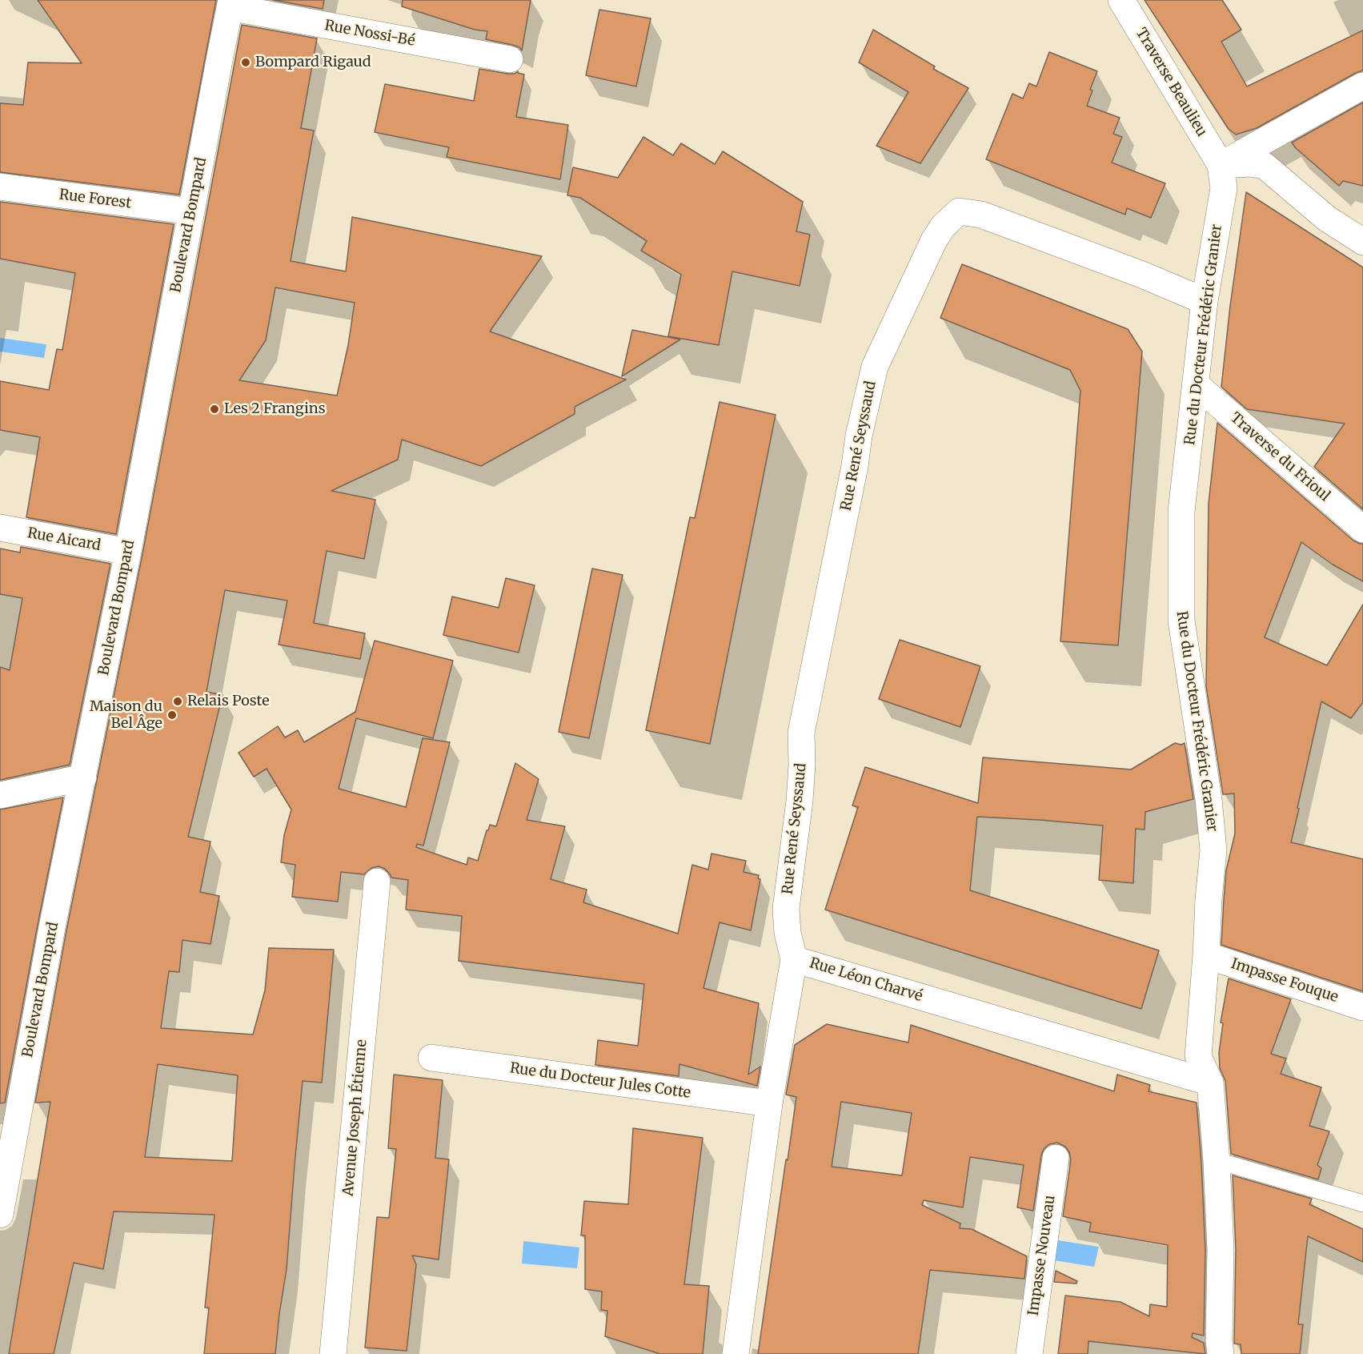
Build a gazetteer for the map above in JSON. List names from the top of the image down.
{
  "streets": {
    "street": [
      "Rue Nossi-Bé",
      "Traverse Beaulieu",
      "Rue Forest",
      "Boulevard Bompard",
      "Rue du Docteur Frédéric Granier",
      "Rue René Seyssaud",
      "Traverse du Frioul",
      "Rue Aicard",
      "Rue Léon Charvé",
      "Impasse Fouque",
      "Rue du Docteur Jules Cotte",
      "Avenue Joseph Étienne",
      "Impasse Nouveau"
    ]
  },
  "crossings": [
    ["Rue Nossi-Bé", "Boulevard Bompard"],
    ["Traverse Beaulieu", "Rue du Docteur Frédéric Granier"],
    ["Rue Forest", "Boulevard Bompard"],
    ["Boulevard Bompard", "Rue Aicard"],
    ["Rue du Docteur Frédéric Granier", "Rue René Seyssaud"],
    ["Rue du Docteur Frédéric Granier", "Traverse du Frioul"],
    ["Rue du Docteur Frédéric Granier", "Rue Léon Charvé"],
    ["Rue du Docteur Frédéric Granier", "Impasse Fouque"],
    ["Rue René Seyssaud", "Rue Léon Charvé"],
    ["Rue Léon Charvé", "Rue du Docteur Jules Cotte"]
  ],
  "places": [
    "Bompard Rigaud",
    "Les 2 Frangins",
    "Relais Poste",
    "Maison du Bel Âge"
  ]
}
